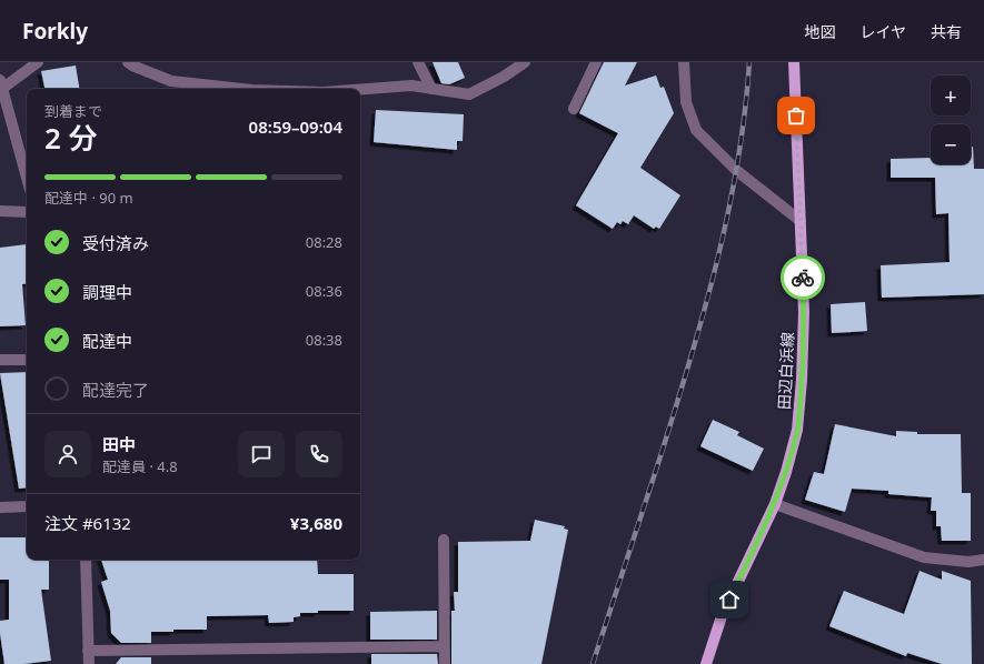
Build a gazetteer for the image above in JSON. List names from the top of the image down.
{
  "streets": {
    "main road": ["田辺白浜線"]
  },
  "page": {
    "header": "Forkly",
    "nav": ["地図", "レイヤ", "共有"],
    "map_buttons": ["+", "−"],
    "heading": ["2 分", "到着まで", "08:59–09:04"],
    "panel": [
      "田中",
      "配達員 · 4.8",
      "注文 #6132",
      "¥3,680"
    ],
    "bar": "配達中 · 90 m",
    "list": [
      ["受付済み", "08:28"],
      ["調理中", "08:36"],
      ["配達中", "08:38"],
      "配達完了"
    ]
  }
}
